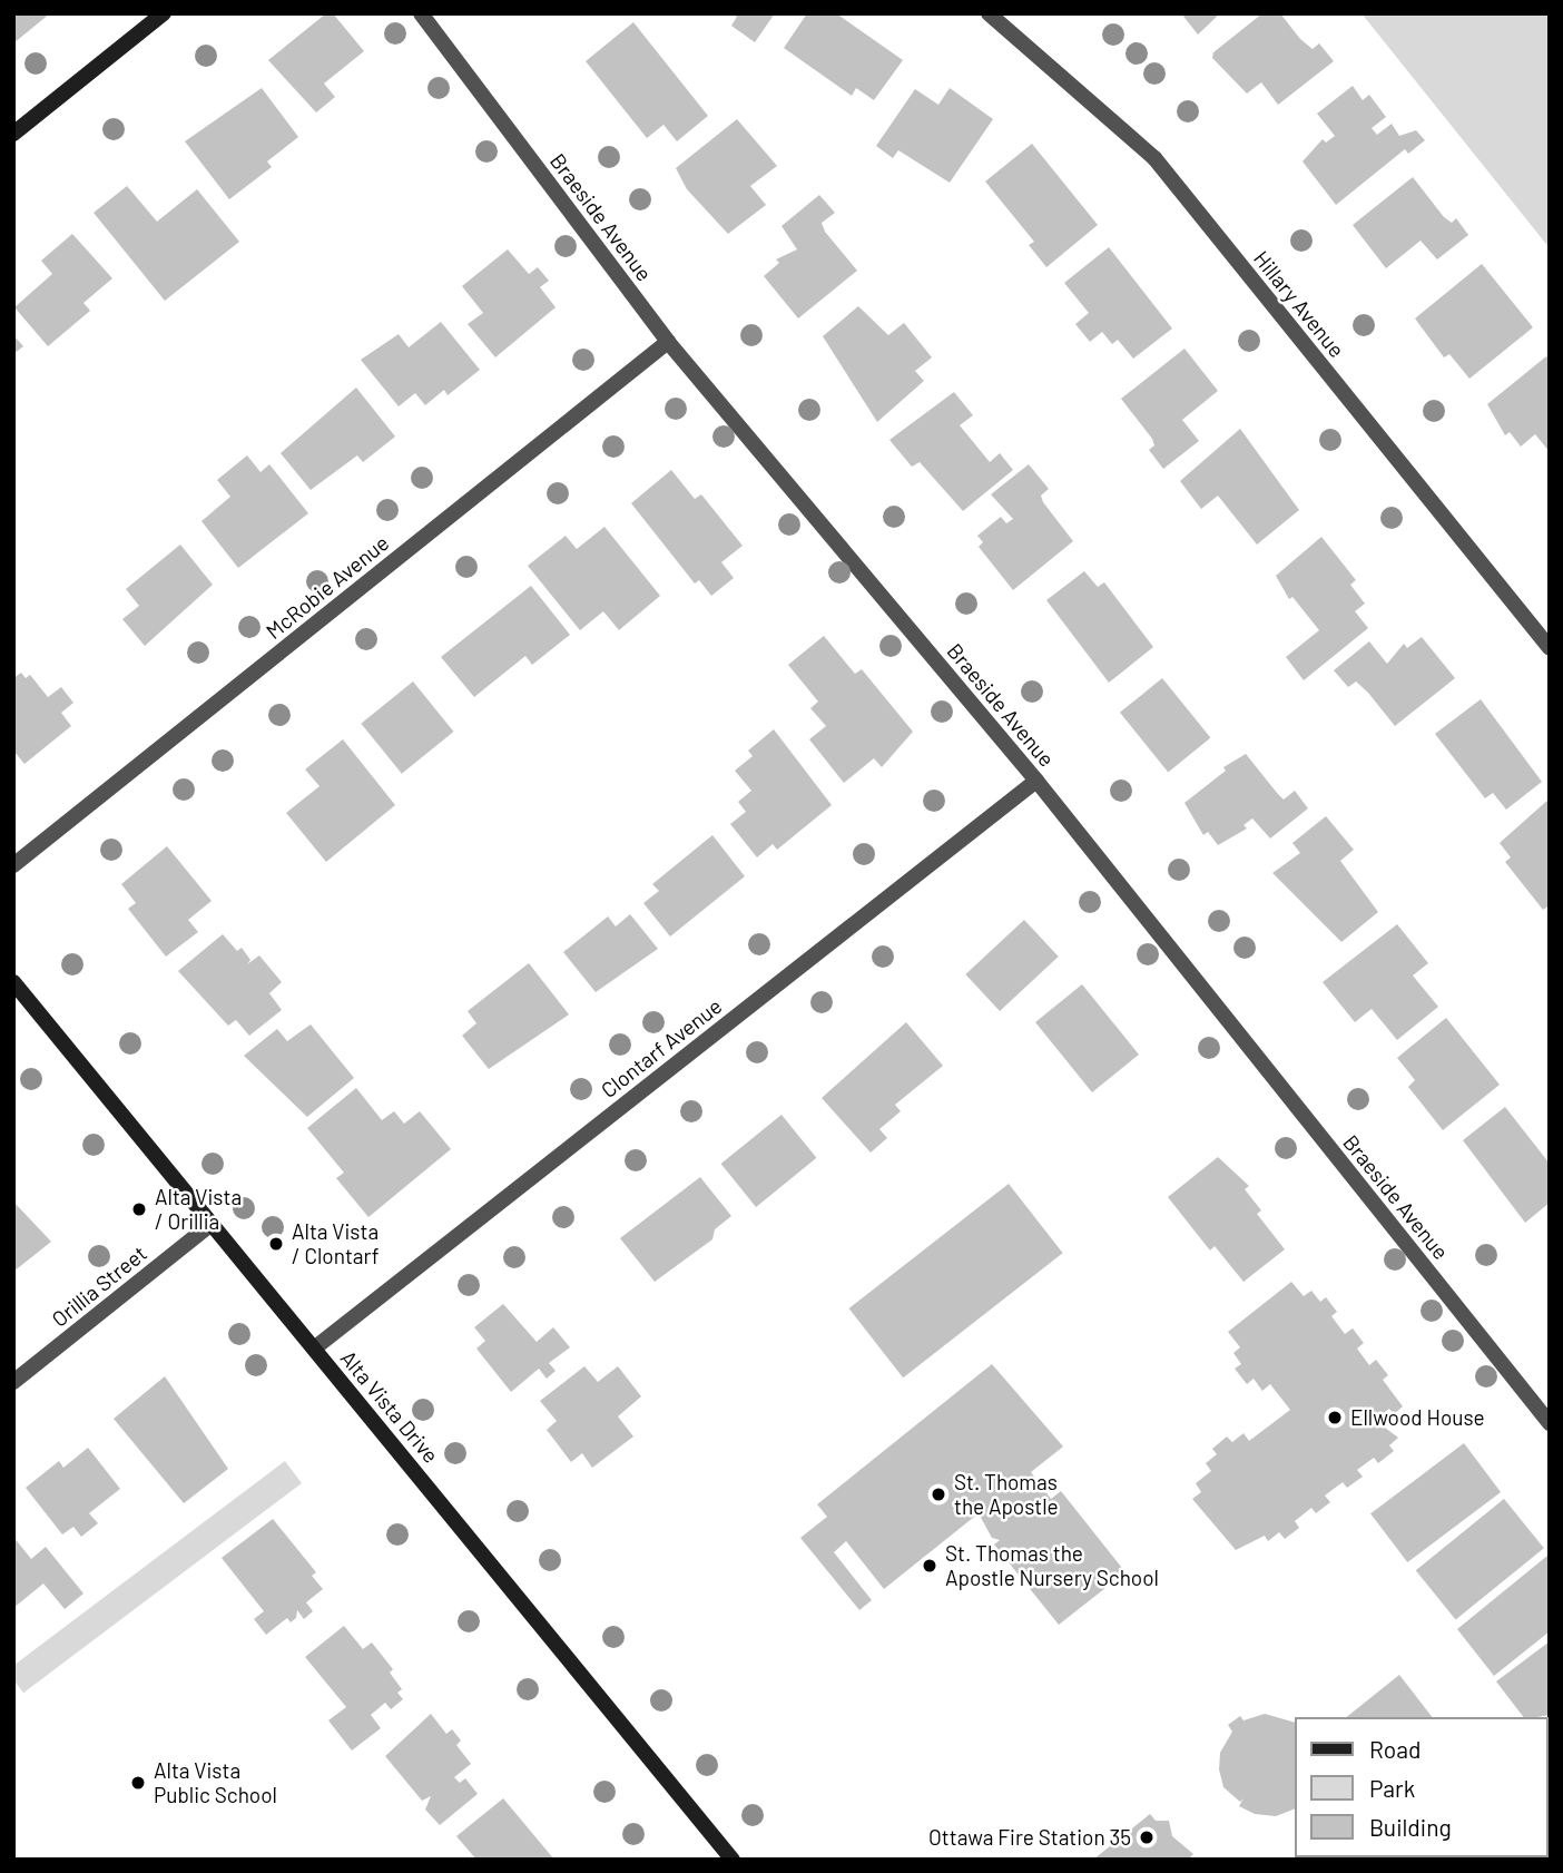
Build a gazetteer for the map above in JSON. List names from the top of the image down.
{
  "streets": {
    "street": [
      "Braeside Avenue",
      "Hillary Avenue",
      "McRobie Avenue",
      "Clontarf Avenue",
      "Orillia Street",
      "Alta Vista Drive"
    ]
  },
  "crossings": [
    ["Braeside Avenue", "McRobie Avenue"],
    ["Braeside Avenue", "Clontarf Avenue"],
    ["Clontarf Avenue", "Alta Vista Drive"],
    ["Orillia Street", "Alta Vista Drive"]
  ],
  "places": [
    "Alta Vista / Orillia",
    "Alta Vista / Clontarf",
    "Ellwood House",
    "St. Thomas the Apostle",
    "St. Thomas the Apostle Nursery School",
    "Alta Vista Public School",
    "Ottawa Fire Station 35"
  ],
  "legend": ["Road", "Park", "Building"]
}
